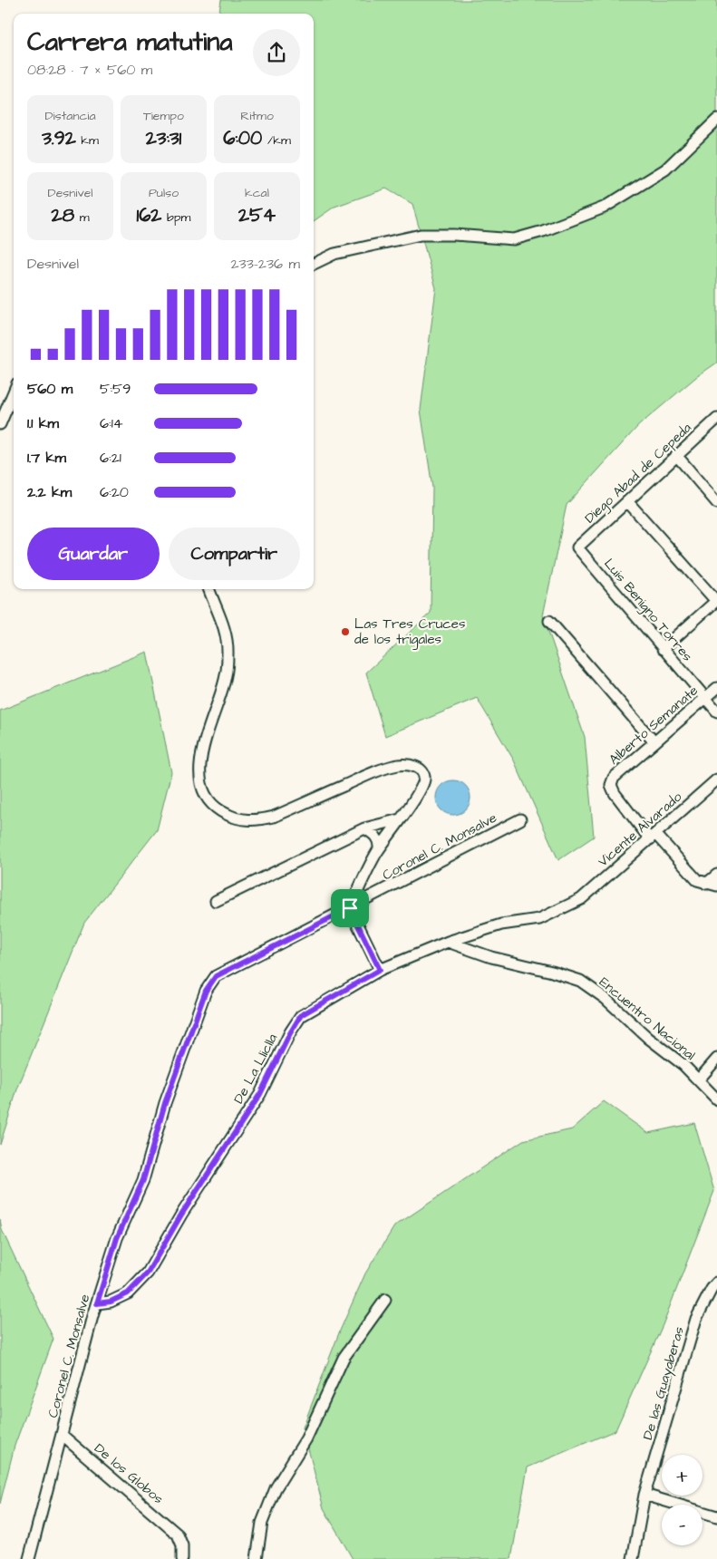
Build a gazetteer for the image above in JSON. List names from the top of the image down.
{
  "streets": {
    "street": [
      "Diego Abad de Cepeda",
      "Luis Benigno Torres",
      "Alberto Semanate",
      "Vicente Alvarado",
      "Coronel C. Monsalve",
      "Encuentro Nacional",
      "De La Lliclla",
      "De las Guayaberas",
      "De los Globos"
    ]
  },
  "crossings": [
    ["Diego Abad de Cepeda", "Luis Benigno Torres"],
    ["Luis Benigno Torres", "Alberto Semanate"],
    ["Alberto Semanate", "Vicente Alvarado"],
    ["Vicente Alvarado", "De La Lliclla"],
    ["Coronel C. Monsalve", "De La Lliclla"],
    ["Coronel C. Monsalve", "De los Globos"],
    ["Encuentro Nacional", "De La Lliclla"]
  ],
  "places": ["Las Tres Cruces de los trigales"],
  "page": {
    "heading": ["Carrera matutina", "08:28 · 7 × 560 m"],
    "stats": [
      ["Distancia", "3.92 km"],
      ["Tiempo", "23:31"],
      ["Ritmo", "6:00 /km"],
      ["Desnivel", "28 m"],
      ["Pulso", "162 bpm"],
      ["kcal", "254"]
    ],
    "chart": ["Desnivel", "233–236 m"],
    "list": [
      {
        "name": "560 m",
        "note": "5:59"
      },
      {
        "name": "1.1 km",
        "note": "6:14"
      },
      {
        "name": "1.7 km",
        "note": "6:21"
      },
      {
        "name": "2.2 km",
        "note": "6:20"
      }
    ],
    "buttons": ["Guardar", "Compartir"],
    "map_buttons": ["+", "−"]
  }
}
